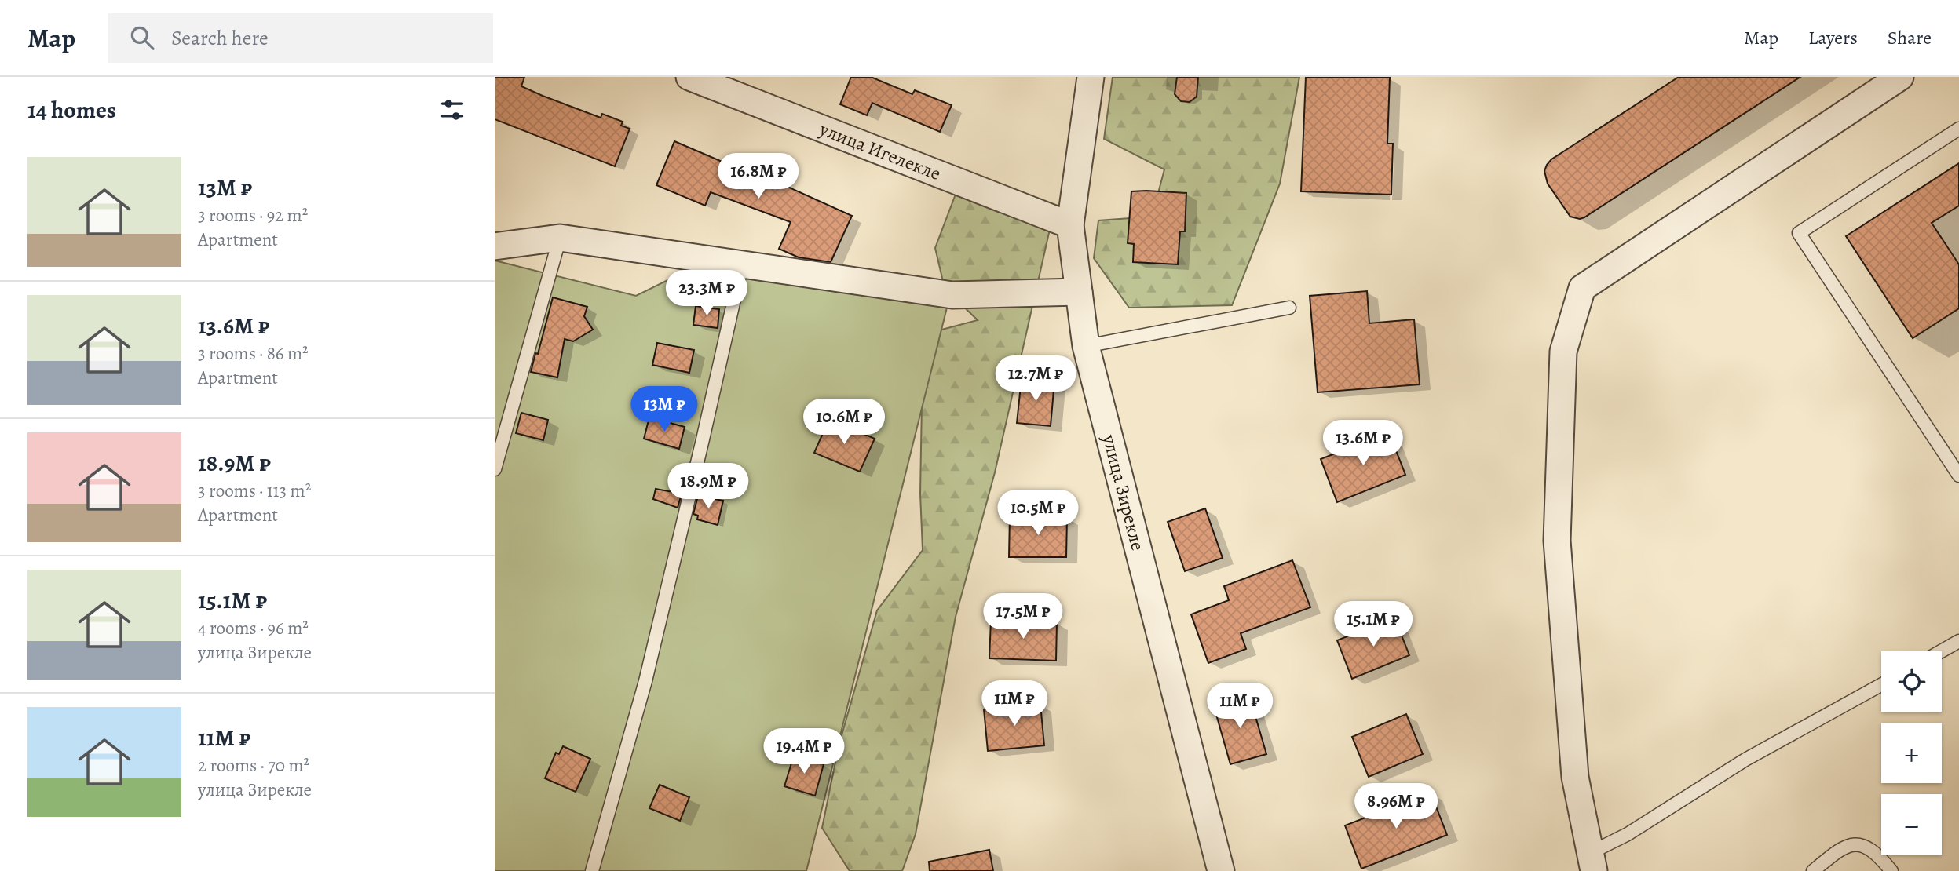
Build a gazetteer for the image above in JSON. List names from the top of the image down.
{
  "streets": {
    "street": ["улица Игелекле", "улица Зирекле"]
  },
  "crossings": [
    ["улица Игелекле", "улица Зирекле"]
  ],
  "page": {
    "header": "Map",
    "search": "Search here",
    "nav": ["Map", "Layers", "Share"],
    "heading": "14 homes",
    "list": [
      {
        "name": "13M ₽",
        "note": "3 rooms · 92 m² · Apartment"
      },
      {
        "name": "13.6M ₽",
        "note": "3 rooms · 86 m² · Apartment"
      },
      {
        "name": "18.9M ₽",
        "note": "3 rooms · 113 m² · Apartment"
      },
      {
        "name": "15.1M ₽",
        "note": "4 rooms · 96 m² · улица Зирекле"
      },
      {
        "name": "11M ₽",
        "note": "2 rooms · 70 m² · улица Зирекле"
      }
    ],
    "price": [
      "16.8M ₽",
      "23.3M ₽",
      "12.7M ₽",
      "13M ₽",
      "10.6M ₽",
      "13.6M ₽",
      "18.9M ₽",
      "10.5M ₽",
      "17.5M ₽",
      "15.1M ₽",
      "11M ₽",
      "11M ₽",
      "19.4M ₽",
      "8.96M ₽"
    ],
    "map_buttons": ["+", "−"]
  }
}
